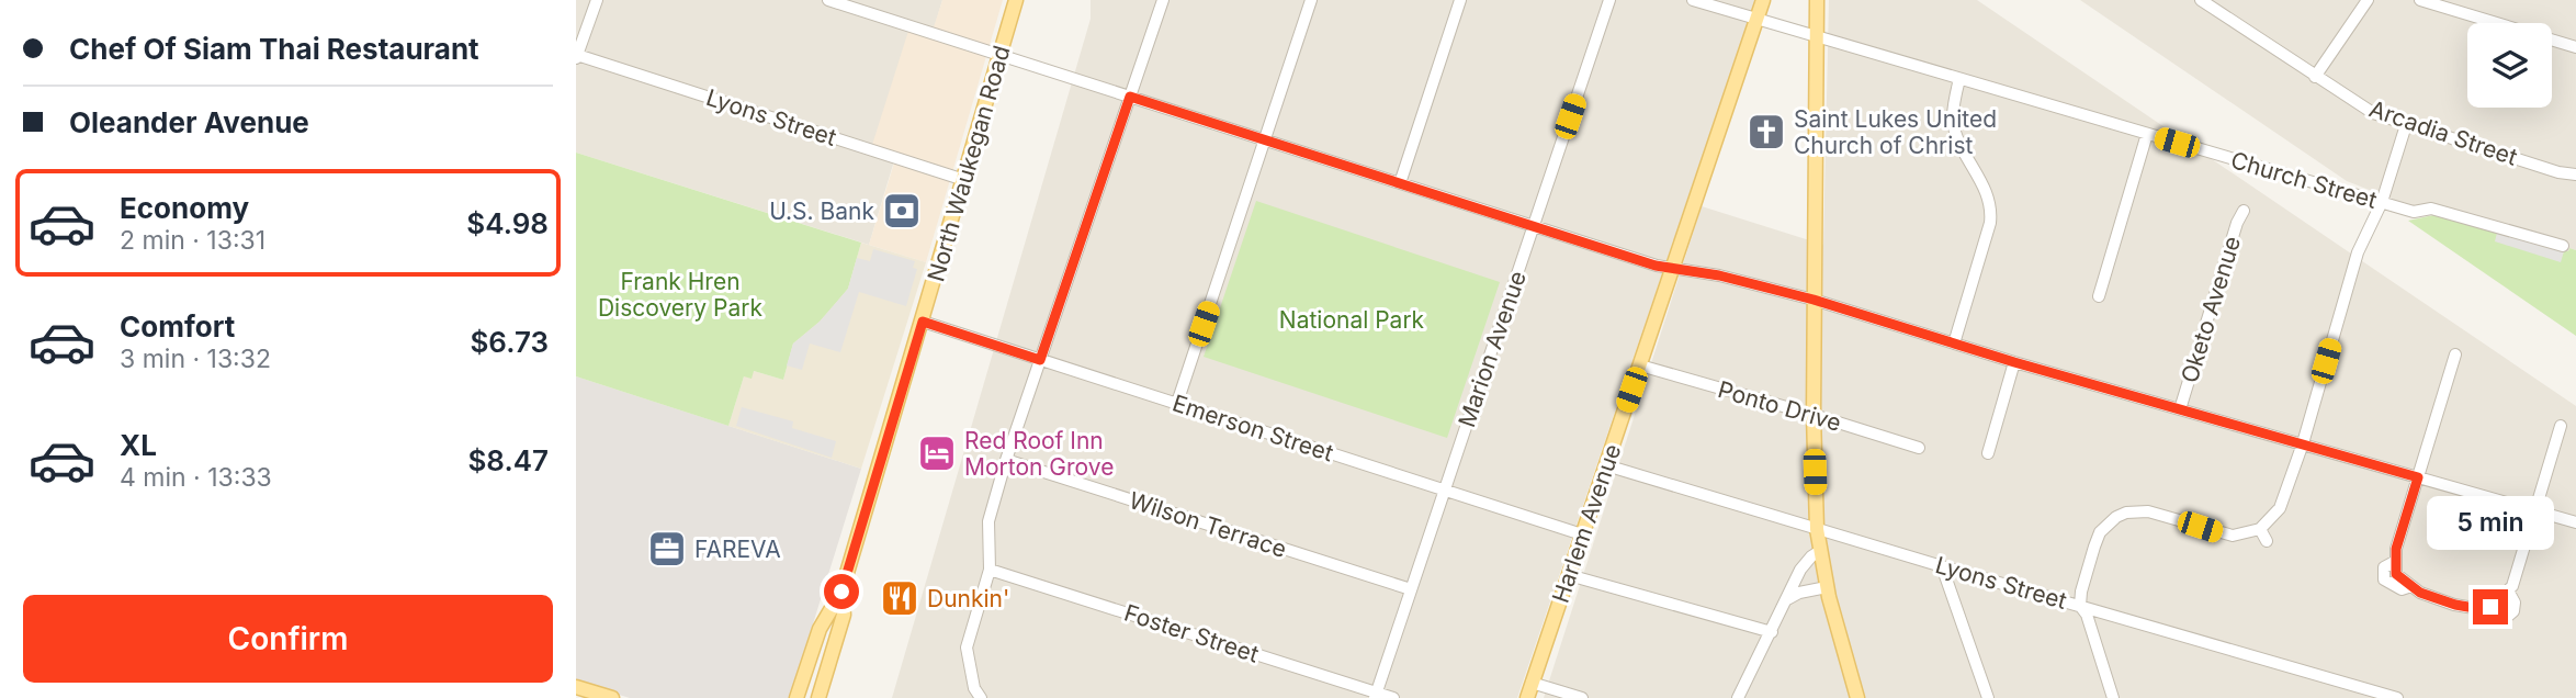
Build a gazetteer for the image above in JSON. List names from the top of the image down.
{
  "streets": {
    "main road": ["North Waukegan Road", "Harlem Avenue"],
    "street": [
      "Lyons Street",
      "Arcadia Street",
      "Church Street",
      "Oketo Avenue",
      "Marion Avenue",
      "Ponto Drive",
      "Emerson Street",
      "Wilson Terrace",
      "Foster Street"
    ]
  },
  "crossings": [
    ["Lyons Street", "North Waukegan Road"],
    ["Lyons Street", "Harlem Avenue"],
    ["North Waukegan Road", "Emerson Street"],
    ["Church Street", "Harlem Avenue"],
    ["Marion Avenue", "Emerson Street"],
    ["Marion Avenue", "Wilson Terrace"],
    ["Marion Avenue", "Foster Street"],
    ["Ponto Drive", "Harlem Avenue"],
    ["Emerson Street", "Harlem Avenue"]
  ],
  "parks": ["Frank Hren Discovery Park", "National Park"],
  "places": {
    "church": ["Saint Lukes United Church of Christ"],
    "bank": ["U.S. Bank"],
    "hotel": ["Red Roof Inn Morton Grove"],
    "office": ["FAREVA"],
    "restaurant": ["Dunkin'"]
  },
  "page": {
    "banner": ["Chef Of Siam Thai Restaurant", "Oleander Avenue"],
    "list": [
      {
        "name": "Economy",
        "note": "2 min · 13:31",
        "value": "$4.98"
      },
      {
        "name": "Comfort",
        "note": "3 min · 13:32",
        "value": "$6.73"
      },
      {
        "name": "XL",
        "note": "4 min · 13:33",
        "value": "$8.47"
      }
    ],
    "bubble": "5 min",
    "buttons": "Confirm"
  }
}
